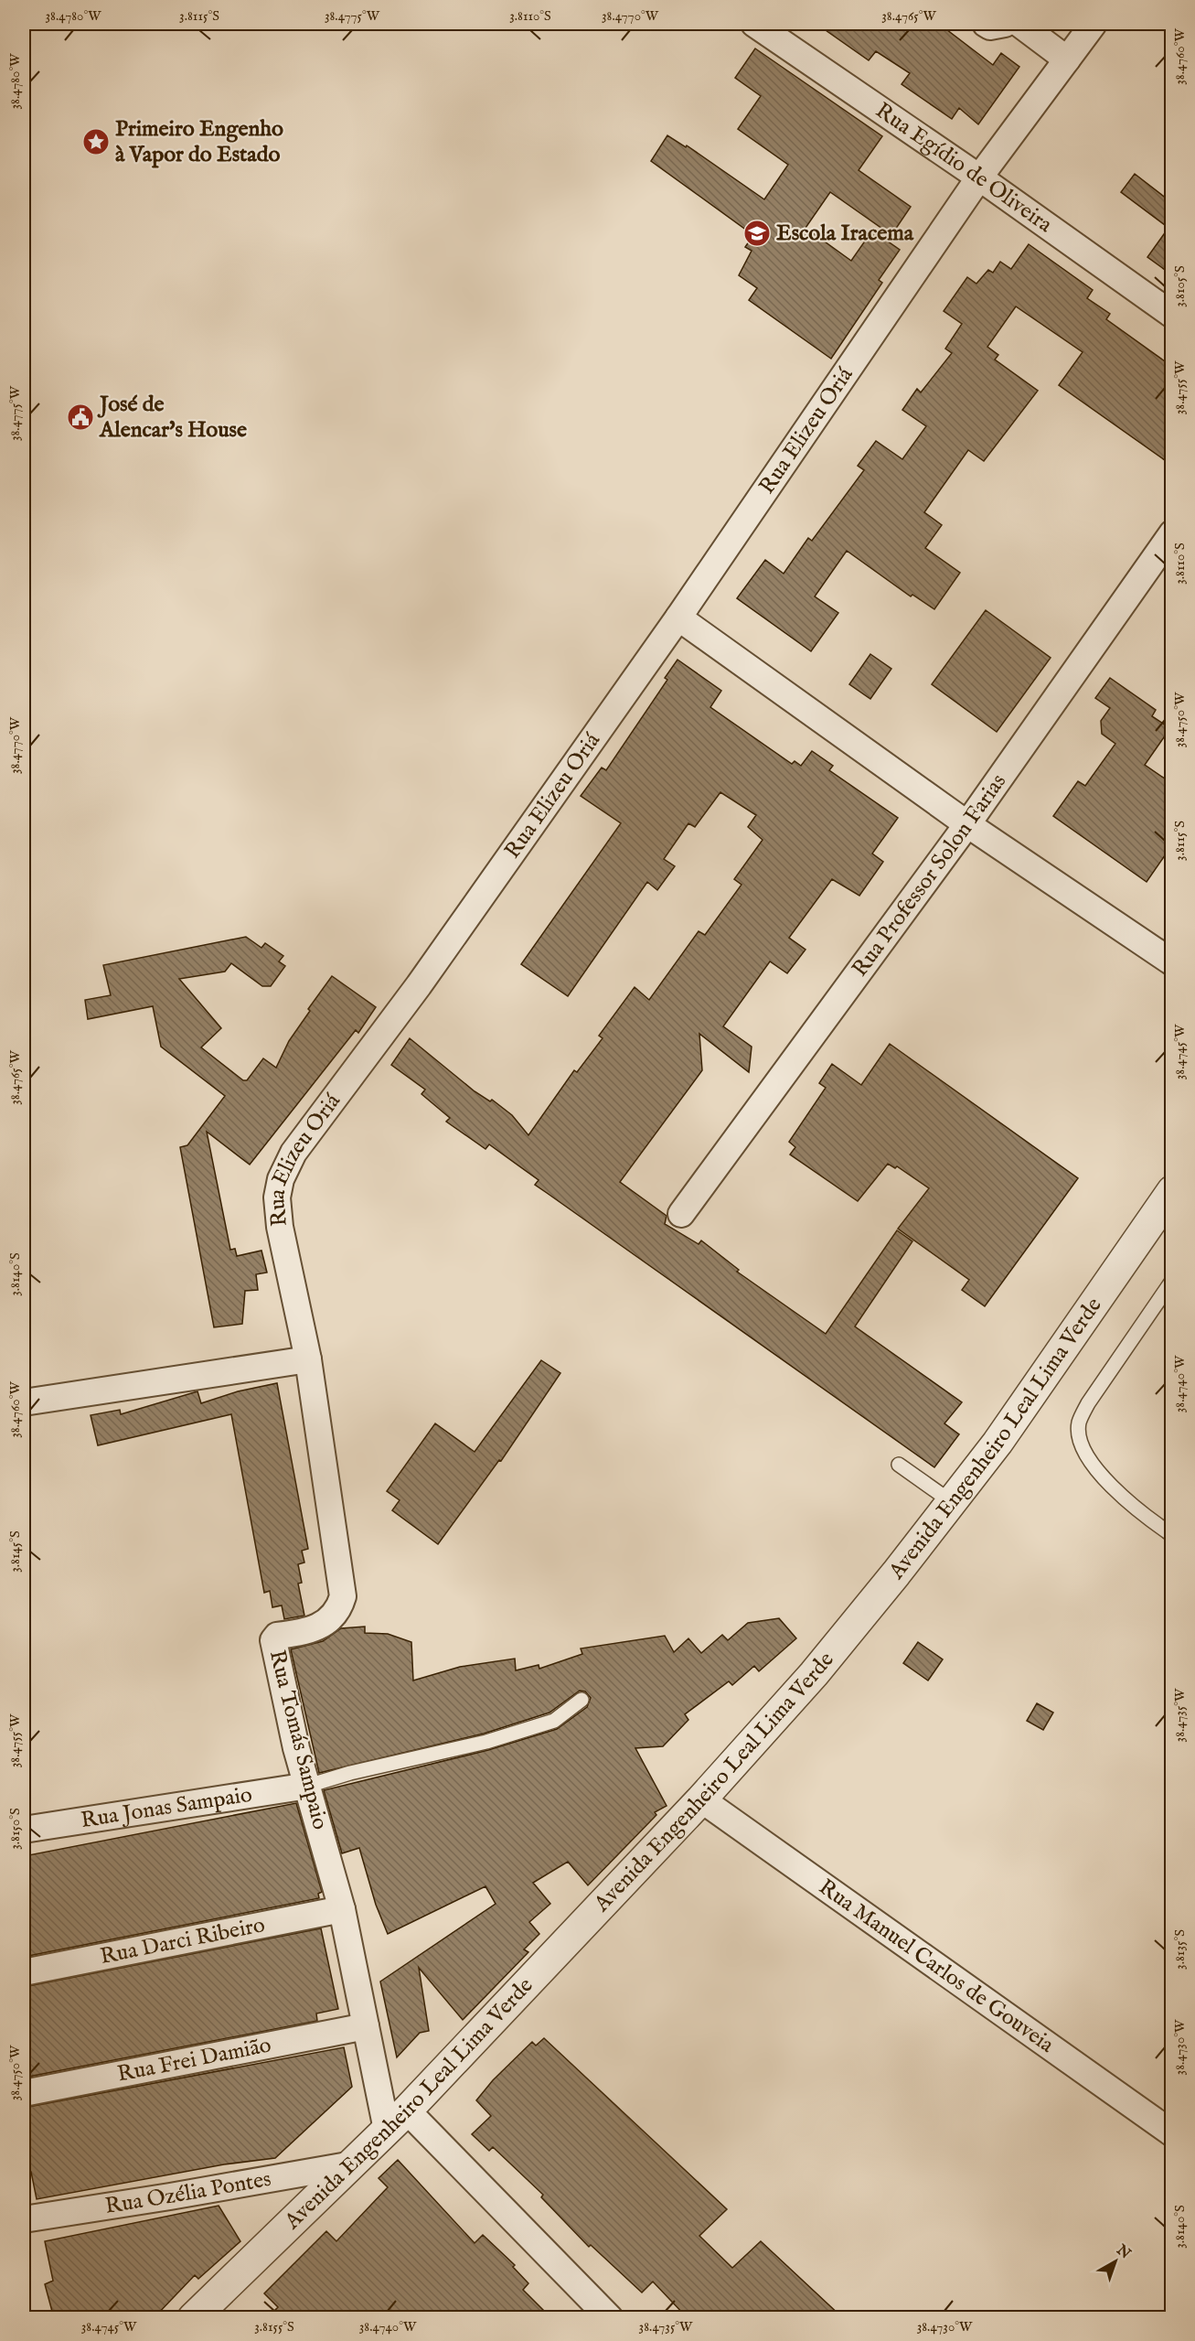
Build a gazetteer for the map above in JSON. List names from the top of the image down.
{
  "streets": {
    "street": [
      "Rua Egídio de Oliveira",
      "Rua Elizeu Oriá",
      "Rua Professor Solon Farias",
      "Avenida Engenheiro Leal Lima Verde",
      "Rua Tomás Sampaio",
      "Rua Jonas Sampaio",
      "Rua Darci Ribeiro",
      "Rua Manuel Carlos de Gouveia",
      "Rua Frei Damião",
      "Rua Ozélia Pontes"
    ]
  },
  "crossings": [
    ["Rua Egídio de Oliveira", "Rua Elizeu Oriá"],
    ["Rua Elizeu Oriá", "Rua Tomás Sampaio"],
    ["Avenida Engenheiro Leal Lima Verde", "Rua Tomás Sampaio"],
    ["Avenida Engenheiro Leal Lima Verde", "Rua Manuel Carlos de Gouveia"],
    ["Avenida Engenheiro Leal Lima Verde", "Rua Ozélia Pontes"],
    ["Rua Tomás Sampaio", "Rua Jonas Sampaio"],
    ["Rua Tomás Sampaio", "Rua Darci Ribeiro"],
    ["Rua Tomás Sampaio", "Rua Frei Damião"]
  ],
  "places": {
    "place": ["Primeiro Engenho à Vapor do Estado"],
    "school or university": ["Escola Iracema"],
    "public building": ["José de Alencar's House"]
  },
  "north": "top right",
  "coordinates": [
    "38.4780°W",
    "3.8115°S",
    "38.4775°W",
    "3.8110°S",
    "38.4770°W",
    "38.4765°W",
    "38.4760°W",
    "3.8105°S",
    "38.4755°W",
    "38.4750°W",
    "38.4745°W",
    "3.8140°S",
    "38.4740°W",
    "3.8145°S",
    "38.4735°W",
    "3.8150°S",
    "3.8135°S",
    "38.4730°W",
    "3.8155°S"
  ]
}
